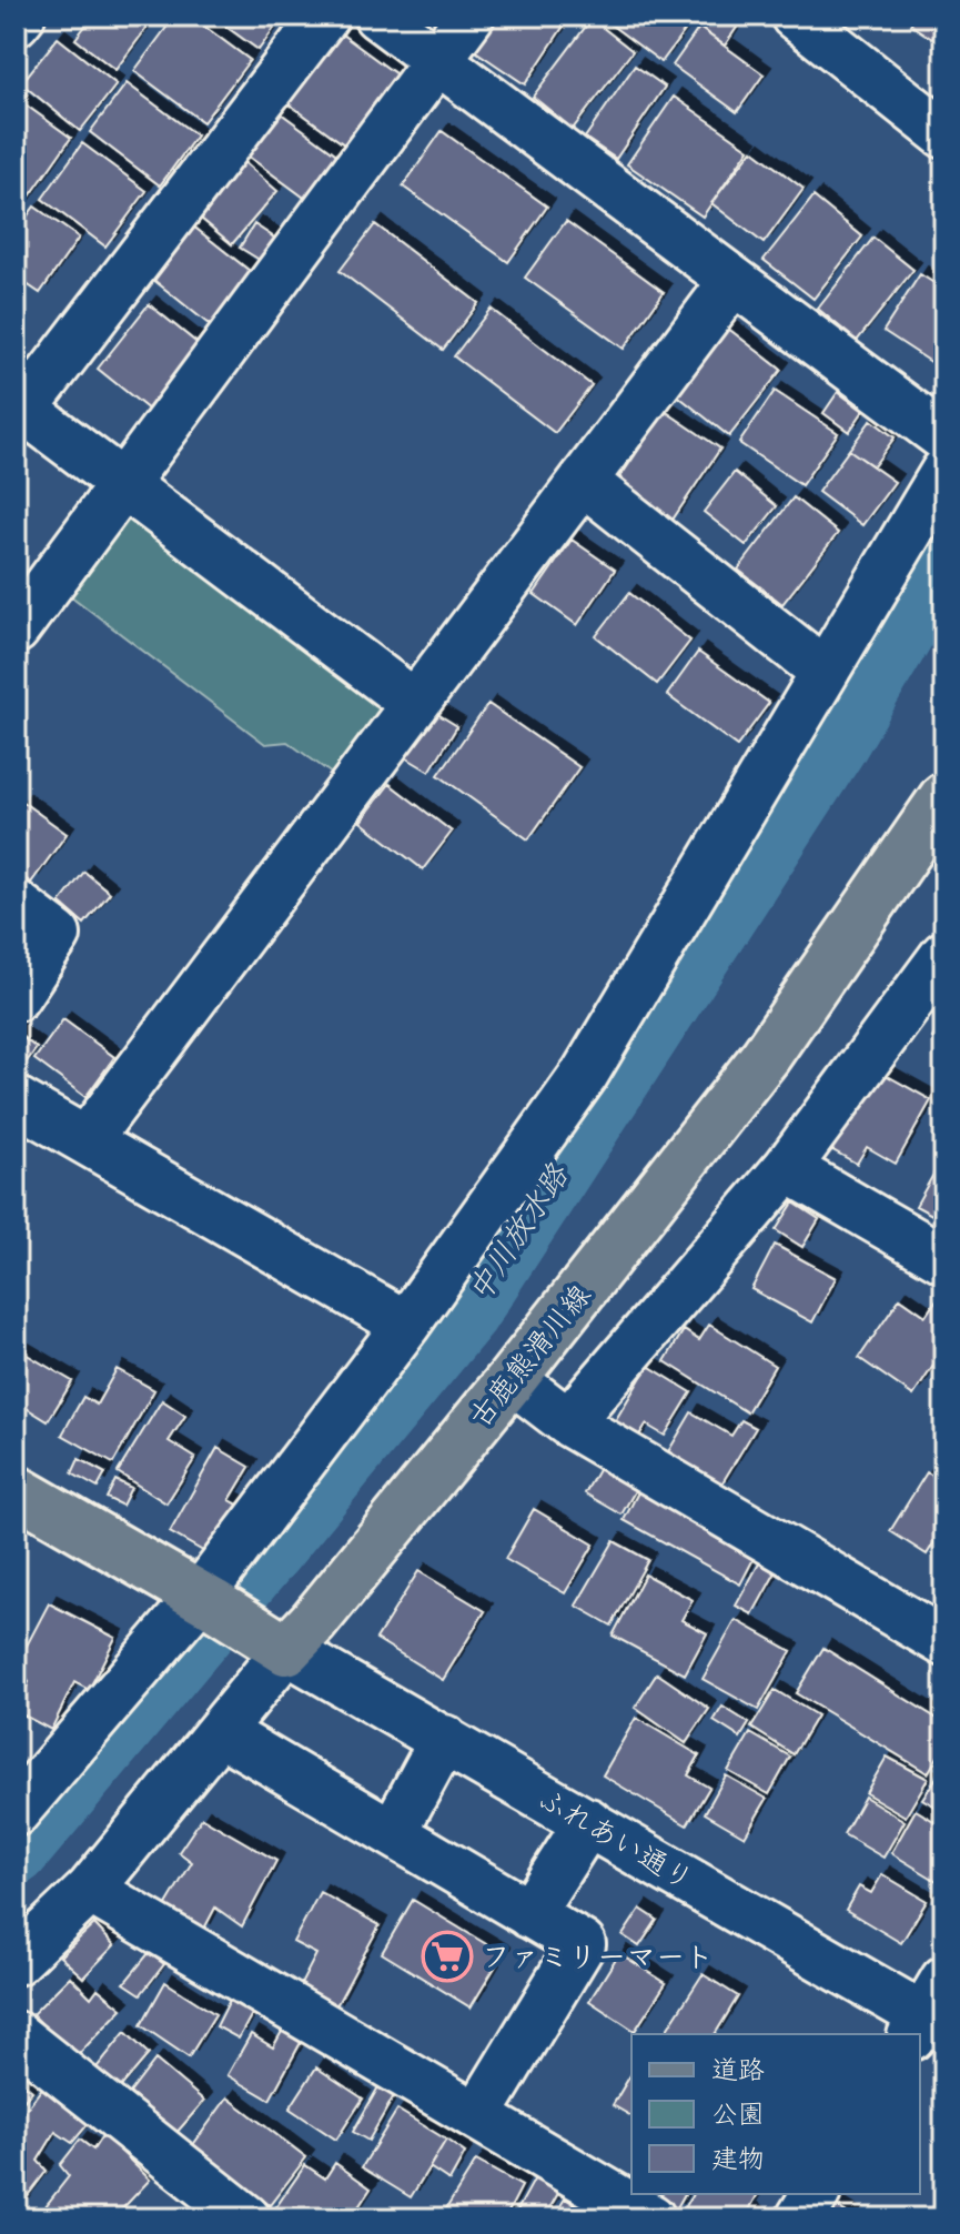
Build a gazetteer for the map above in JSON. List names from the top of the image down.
{
  "streets": {
    "main road": ["古鹿熊滑川線"],
    "street": ["ふれあい通り"]
  },
  "crossings": [
    ["古鹿熊滑川線", "ふれあい通り"]
  ],
  "water": ["中川放水路"],
  "places": {
    "supermarket": ["ファミリーマート"]
  },
  "legend": ["道路", "公園", "建物"]
}
